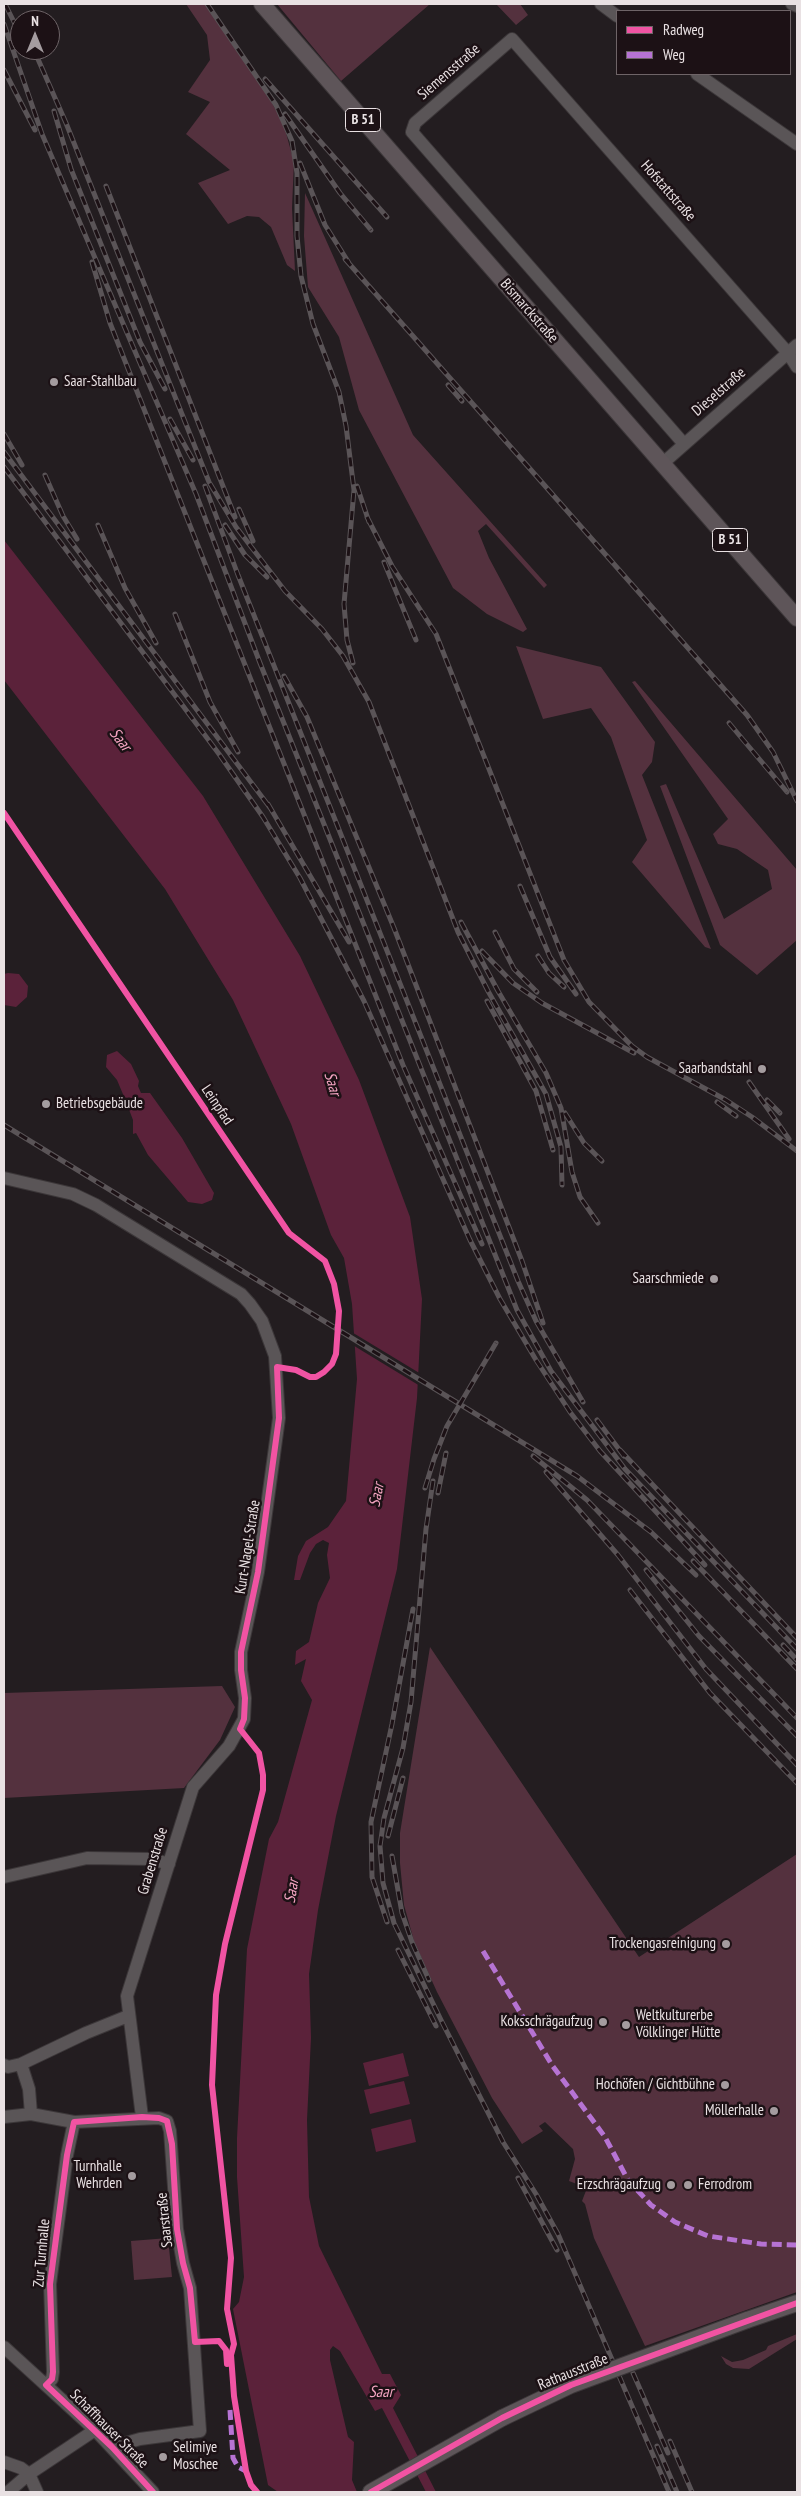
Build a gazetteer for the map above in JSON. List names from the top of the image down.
{
  "streets": {
    "main road": ["B 51", "Bismarckstraße", "Rathausstraße"],
    "street": [
      "Siemensstraße",
      "Hofstattstraße",
      "Dieselstraße",
      "Kurt-Nagel-Straße",
      "Grabenstraße",
      "Saarstraße",
      "Zur Turnhalle",
      "Schaffhauser Straße"
    ],
    "cycle path": ["Leinpfad"]
  },
  "crossings": [
    ["Siemensstraße", "Hofstattstraße"],
    ["Siemensstraße", "Bismarckstraße"],
    ["Hofstattstraße", "Dieselstraße"],
    ["Bismarckstraße", "Dieselstraße"],
    ["Kurt-Nagel-Straße", "Grabenstraße"],
    ["Grabenstraße", "Saarstraße"],
    ["Saarstraße", "Schaffhauser Straße"],
    ["Zur Turnhalle", "Schaffhauser Straße"]
  ],
  "water": ["Saar"],
  "places": [
    "Saar-Stahlbau",
    "Saarbandstahl",
    "Betriebsgebäude",
    "Saarschmiede",
    "Trockengasreinigung",
    "Koksschrägaufzug",
    "Weltkulturerbe Völklinger Hütte",
    "Hochöfen / Gichtbühne",
    "Möllerhalle",
    "Turnhalle Wehrden",
    "Erzschrägaufzug",
    "Ferrodrom",
    "Selimiye Moschee"
  ],
  "legend": ["Radweg", "Weg"],
  "north": "top"
}
